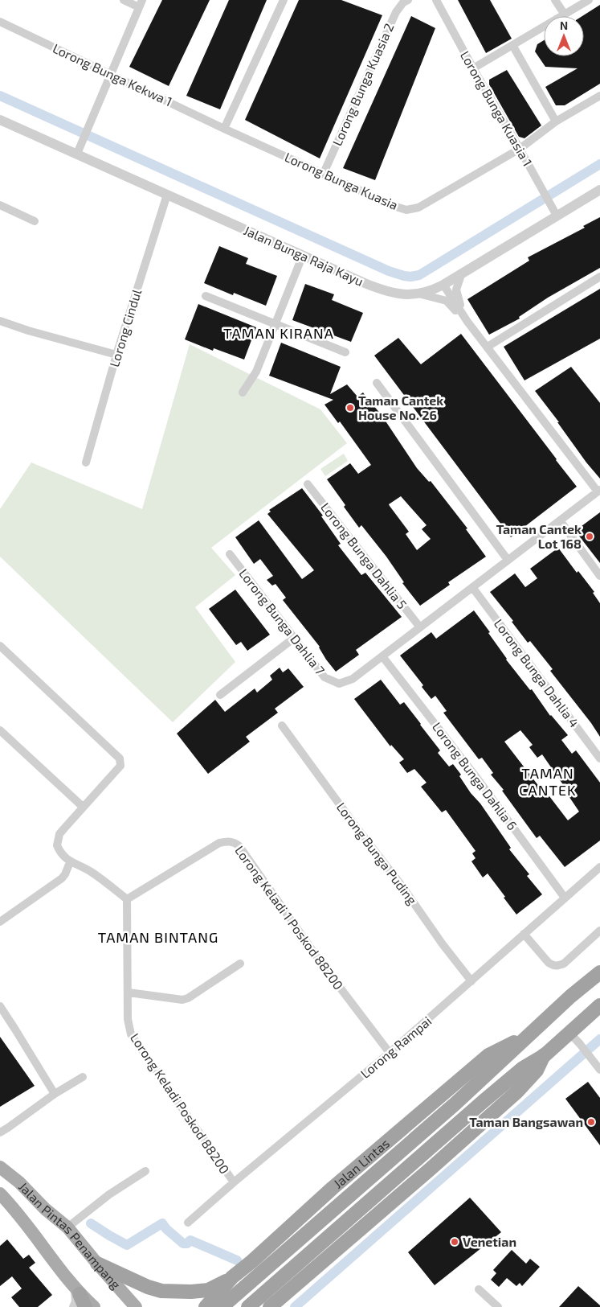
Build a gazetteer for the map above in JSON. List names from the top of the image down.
{
  "streets": {
    "highway": ["Jalan Lintas"],
    "main road": ["Jalan Pintas Penampang"],
    "street": [
      "Lorong Bunga Kekwa 1",
      "Lorong Bunga Kuasia 2",
      "Lorong Bunga Kuasia 1",
      "Lorong Bunga Kuasia",
      "Jalan Bunga Raja Kayu",
      "Lorong Cindul",
      "Lorong Bunga Dahlia 5",
      "Lorong Bunga Dahlia 7",
      "Lorong Bunga Dahlia 4",
      "Lorong Bunga Dahlia 6",
      "Lorong Bunga Puding",
      "Lorong Keladi 1 Poskod 88200",
      "Lorong Rampai",
      "Lorong Keladi Poskod 88200"
    ]
  },
  "crossings": [
    ["Lorong Bunga Kekwa 1", "Lorong Bunga Kuasia"],
    ["Lorong Bunga Kuasia 2", "Lorong Bunga Kuasia"],
    ["Lorong Bunga Kuasia 1", "Lorong Bunga Kuasia"],
    ["Lorong Bunga Kuasia 1", "Jalan Bunga Raja Kayu"],
    ["Jalan Bunga Raja Kayu", "Lorong Cindul"],
    ["Lorong Bunga Dahlia 7", "Lorong Bunga Dahlia 6"],
    ["Lorong Bunga Dahlia 6", "Lorong Rampai"],
    ["Lorong Bunga Puding", "Lorong Rampai"],
    ["Lorong Keladi 1 Poskod 88200", "Lorong Rampai"],
    ["Lorong Keladi 1 Poskod 88200", "Lorong Keladi Poskod 88200"],
    ["Lorong Rampai", "Lorong Keladi Poskod 88200"]
  ],
  "districts": ["TAMAN KIRANA", "TAMAN CANTEK", "TAMAN BINTANG"],
  "places": [
    "Taman Cantek House No. 26",
    "Taman Cantek Lot 168",
    "Taman Bangsawan",
    "Venetian"
  ],
  "north": "top"
}
